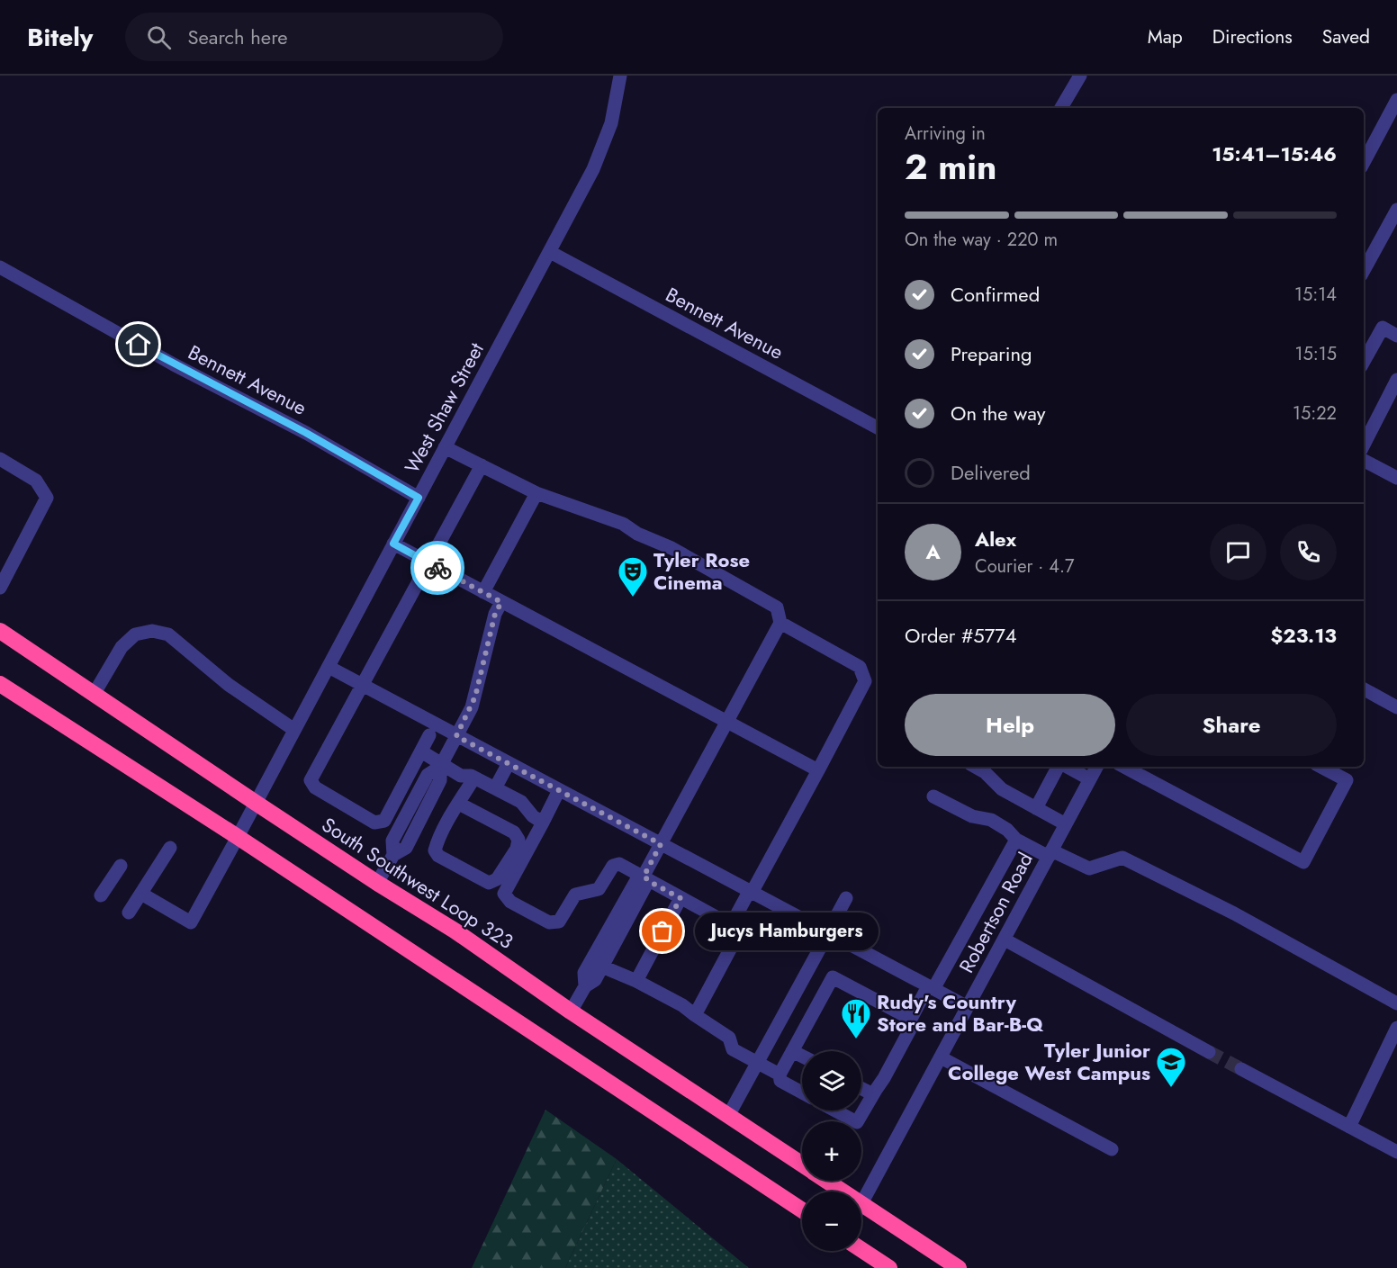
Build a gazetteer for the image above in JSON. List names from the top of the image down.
{
  "streets": {
    "highway": ["South Southwest Loop 323"],
    "street": ["Bennett Avenue", "West Shaw Street", "Robertson Road"]
  },
  "crossings": [
    ["Bennett Avenue", "West Shaw Street"],
    ["West Shaw Street", "South Southwest Loop 323"],
    ["South Southwest Loop 323", "Robertson Road"]
  ],
  "places": {
    "theatre": ["Tyler Rose Cinema"],
    "other": ["Jucys Hamburgers"],
    "restaurant": ["Rudy's Country Store and Bar-B-Q"],
    "school or university": ["Tyler Junior College West Campus"]
  },
  "page": {
    "header": "Bitely",
    "search": "Search here",
    "nav": ["Map", "Directions", "Saved"],
    "heading": ["2 min", "Arriving in", "15:41–15:46"],
    "panel": [
      "Alex",
      "Courier · 4.7",
      "Order #5774",
      "$23.13"
    ],
    "bar": "On the way · 220 m",
    "list": [
      ["Confirmed", "15:14"],
      ["Preparing", "15:15"],
      ["On the way", "15:22"],
      "Delivered"
    ],
    "round": "A",
    "buttons": ["Help", "Share"],
    "bubble": "Jucys Hamburgers",
    "map_buttons": ["+", "−"]
  }
}
